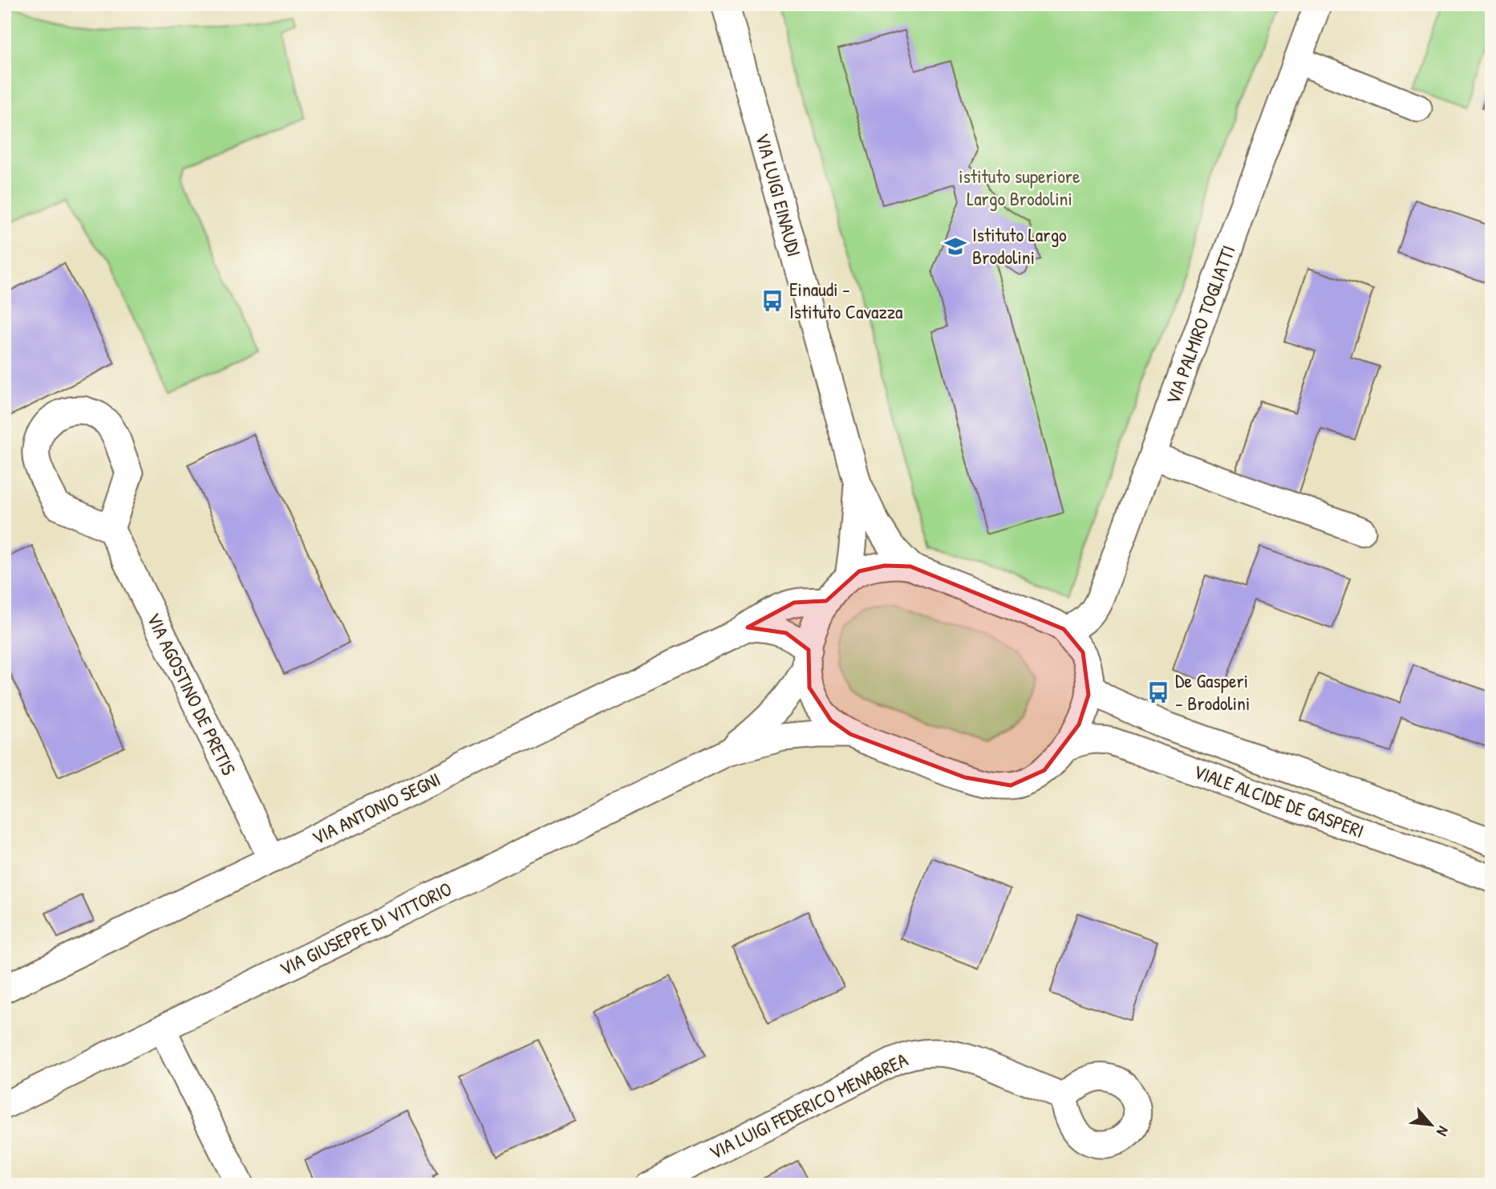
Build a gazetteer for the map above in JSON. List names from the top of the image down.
{
  "streets": {
    "street": [
      "VIA LUIGI EINAUDI",
      "VIA PALMIRO TOGLIATTI",
      "VIA AGOSTINO DE PRETIS",
      "VIALE ALCIDE DE GASPERI",
      "VIA ANTONIO SEGNI",
      "VIA GIUSEPPE DI VITTORIO",
      "VIA LUIGI FEDERICO MENABREA"
    ]
  },
  "crossings": [
    ["VIA AGOSTINO DE PRETIS", "VIA ANTONIO SEGNI"]
  ],
  "parks": ["istituto superiore Largo Brodolini"],
  "places": {
    "school or university": ["Istituto Largo Brodolini"],
    "bus stop": ["Einaudi - Istituto Cavazza", "De Gasperi - Brodolini"]
  },
  "north": "bottom right"
}
